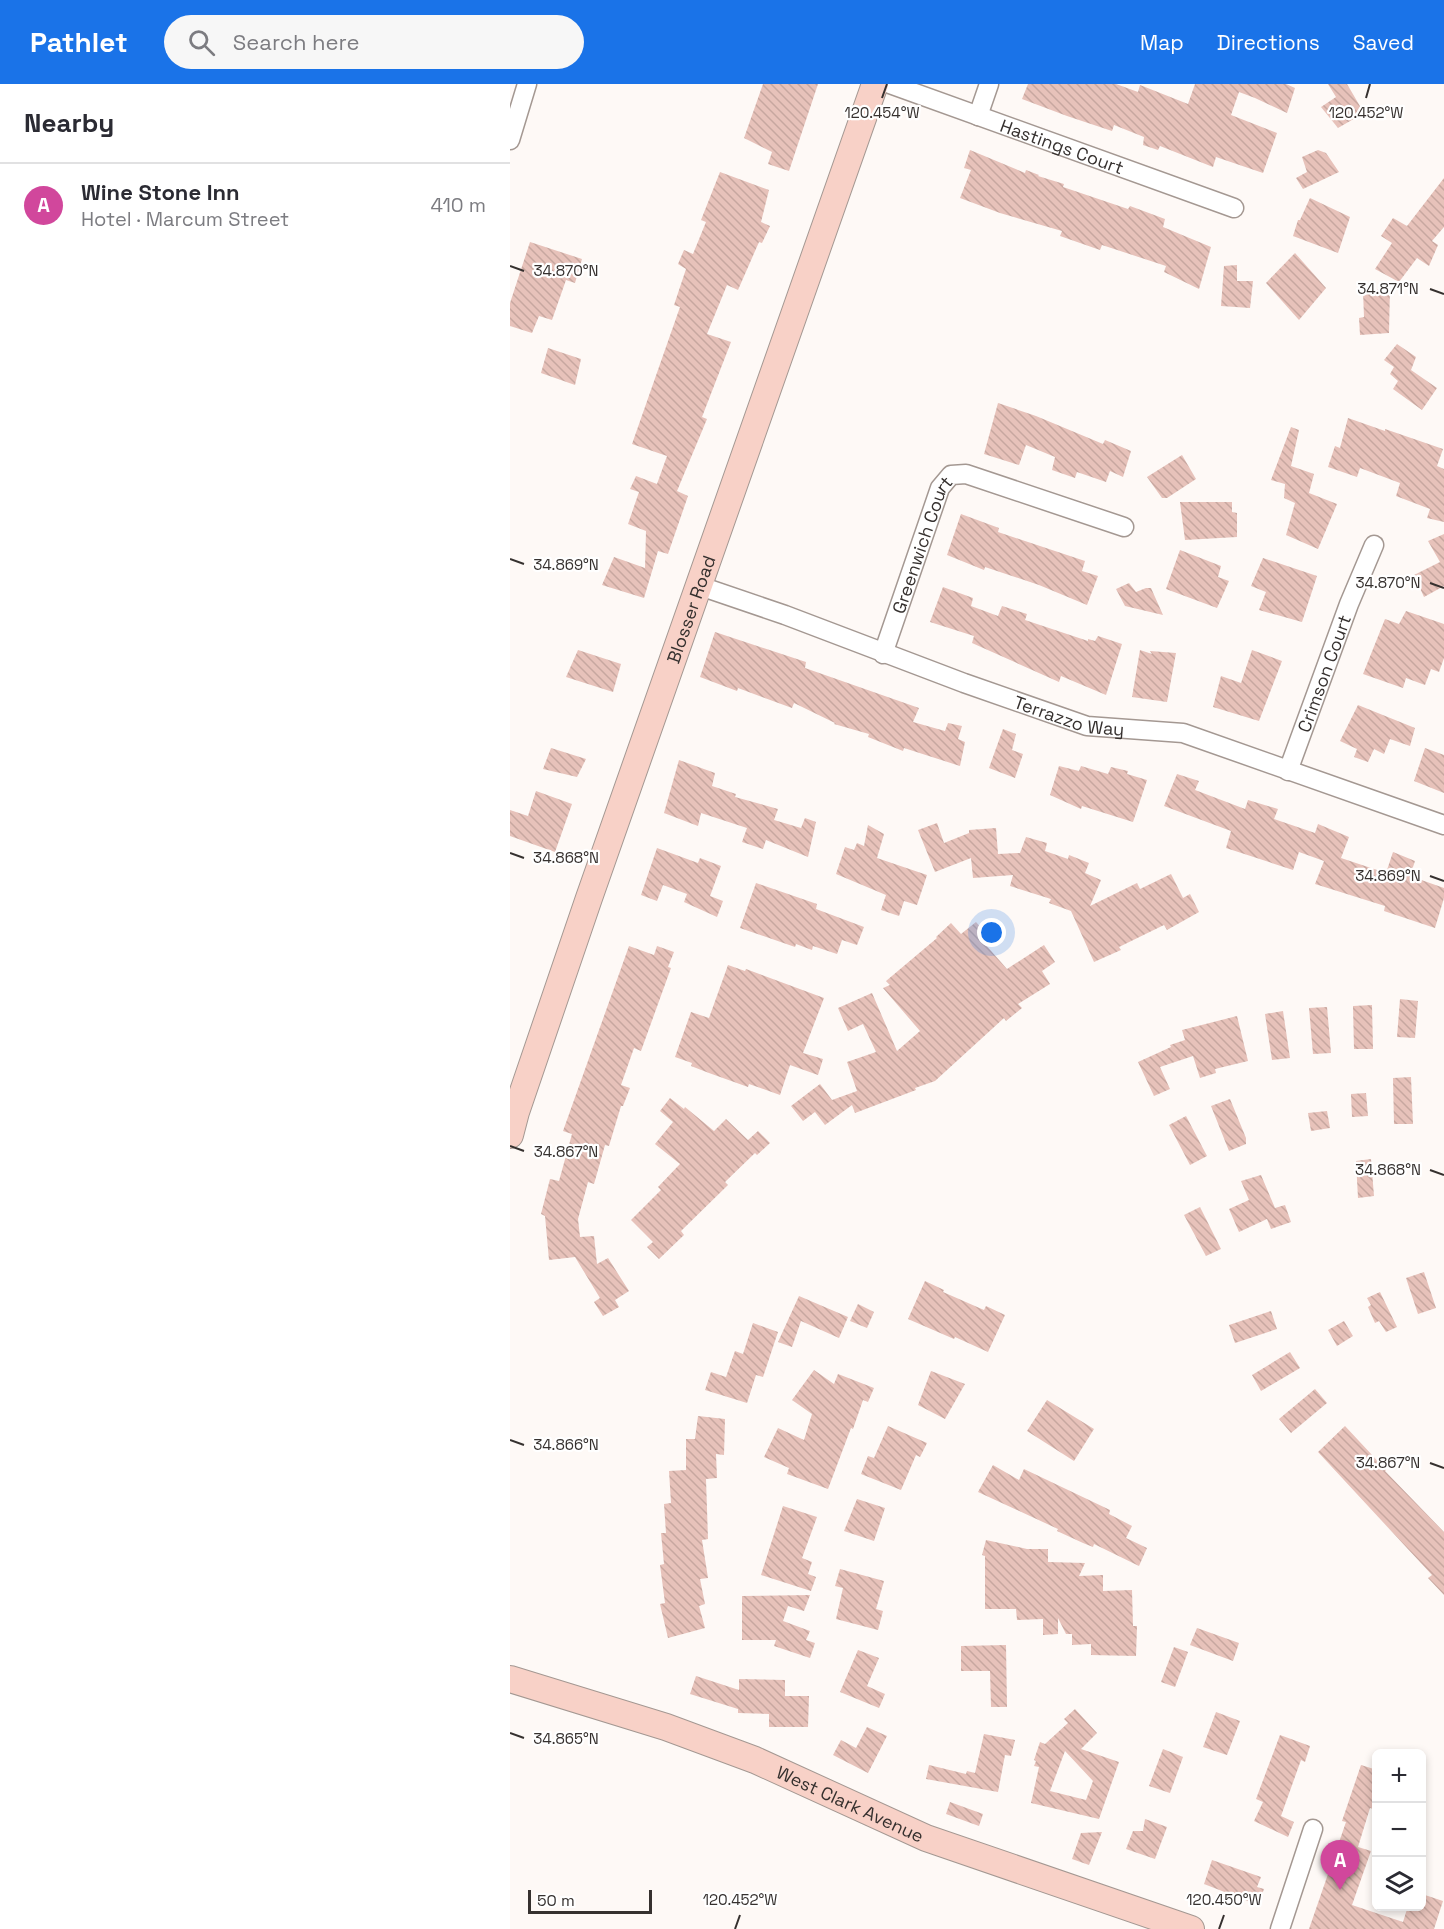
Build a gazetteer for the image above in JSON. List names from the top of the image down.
{
  "streets": {
    "street": [
      "Hastings Court",
      "Greenwich Court",
      "Blosser Road",
      "Crimson Court",
      "Terrazzo Way",
      "West Clark Avenue"
    ]
  },
  "crossings": [
    ["Greenwich Court", "Terrazzo Way"],
    ["Blosser Road", "Terrazzo Way"],
    ["Crimson Court", "Terrazzo Way"]
  ],
  "scale_bar": "50 m",
  "page": {
    "header": "Pathlet",
    "search": "Search here",
    "nav": ["Map", "Directions", "Saved"],
    "heading": "Nearby",
    "list": [
      {
        "mark": "A",
        "name": "Wine Stone Inn",
        "note": "Hotel · Marcum Street",
        "value": "410 m"
      }
    ],
    "map_buttons": ["+", "−"],
    "pins": "A",
    "scale": "50 m"
  },
  "coordinates": [
    "120.452°W",
    "120.454°W",
    "34.870°N",
    "34.871°N",
    "34.869°N",
    "34.868°N",
    "34.867°N",
    "34.866°N",
    "34.865°N",
    "120.450°W"
  ]
}
